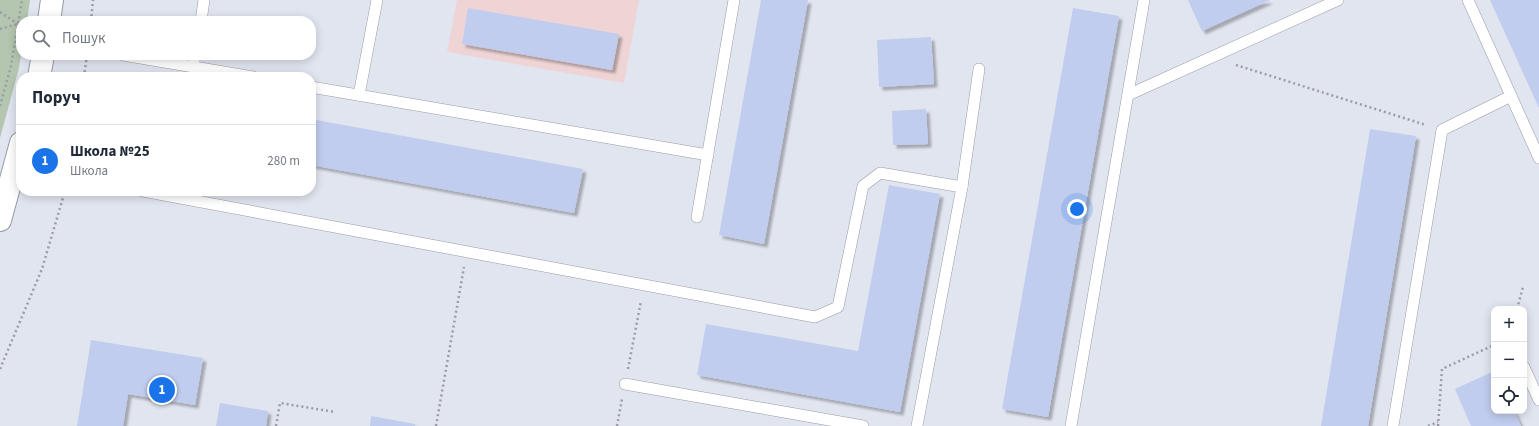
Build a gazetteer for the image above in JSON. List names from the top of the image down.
{
  "page": {
    "search": "Пошук",
    "heading": "Поруч",
    "list": [
      {
        "mark": "1",
        "name": "Школа №25",
        "note": "Школа",
        "value": "280 m"
      }
    ],
    "map_buttons": ["+", "−"],
    "pins": "1"
  }
}
